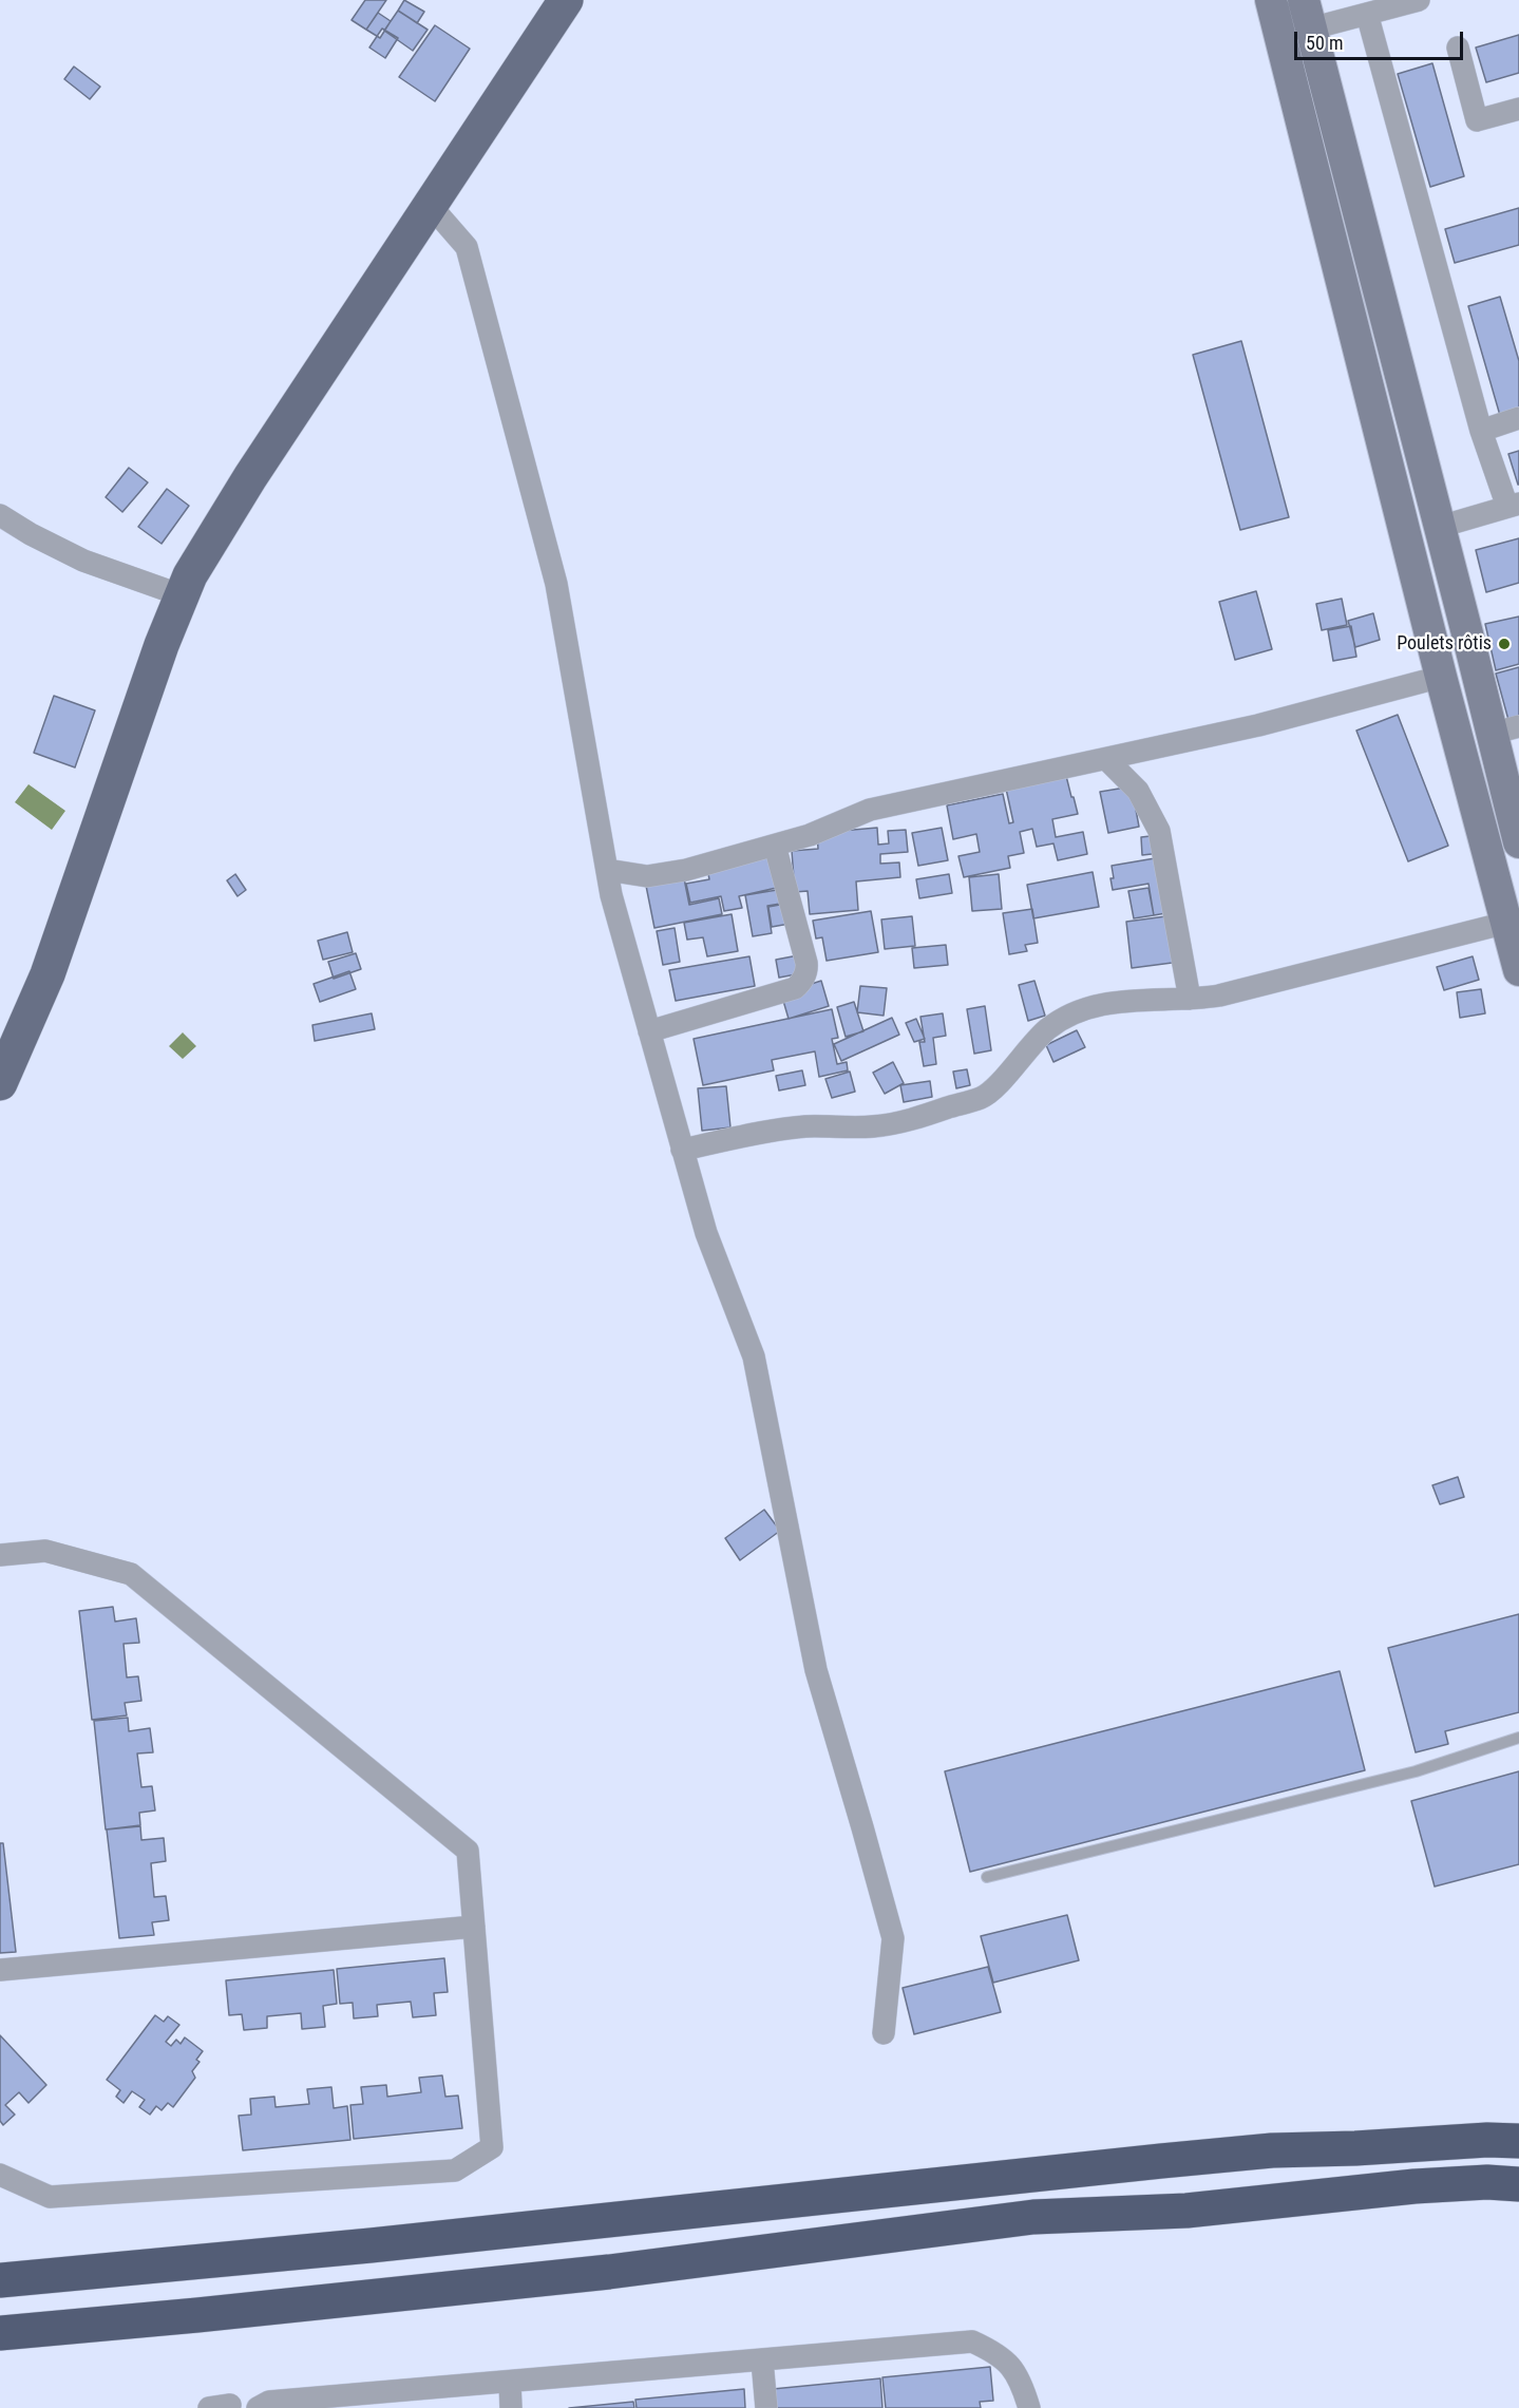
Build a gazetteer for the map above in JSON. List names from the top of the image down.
{
  "places": ["Poulets rôtis"],
  "scale_bar": "50 m"
}
